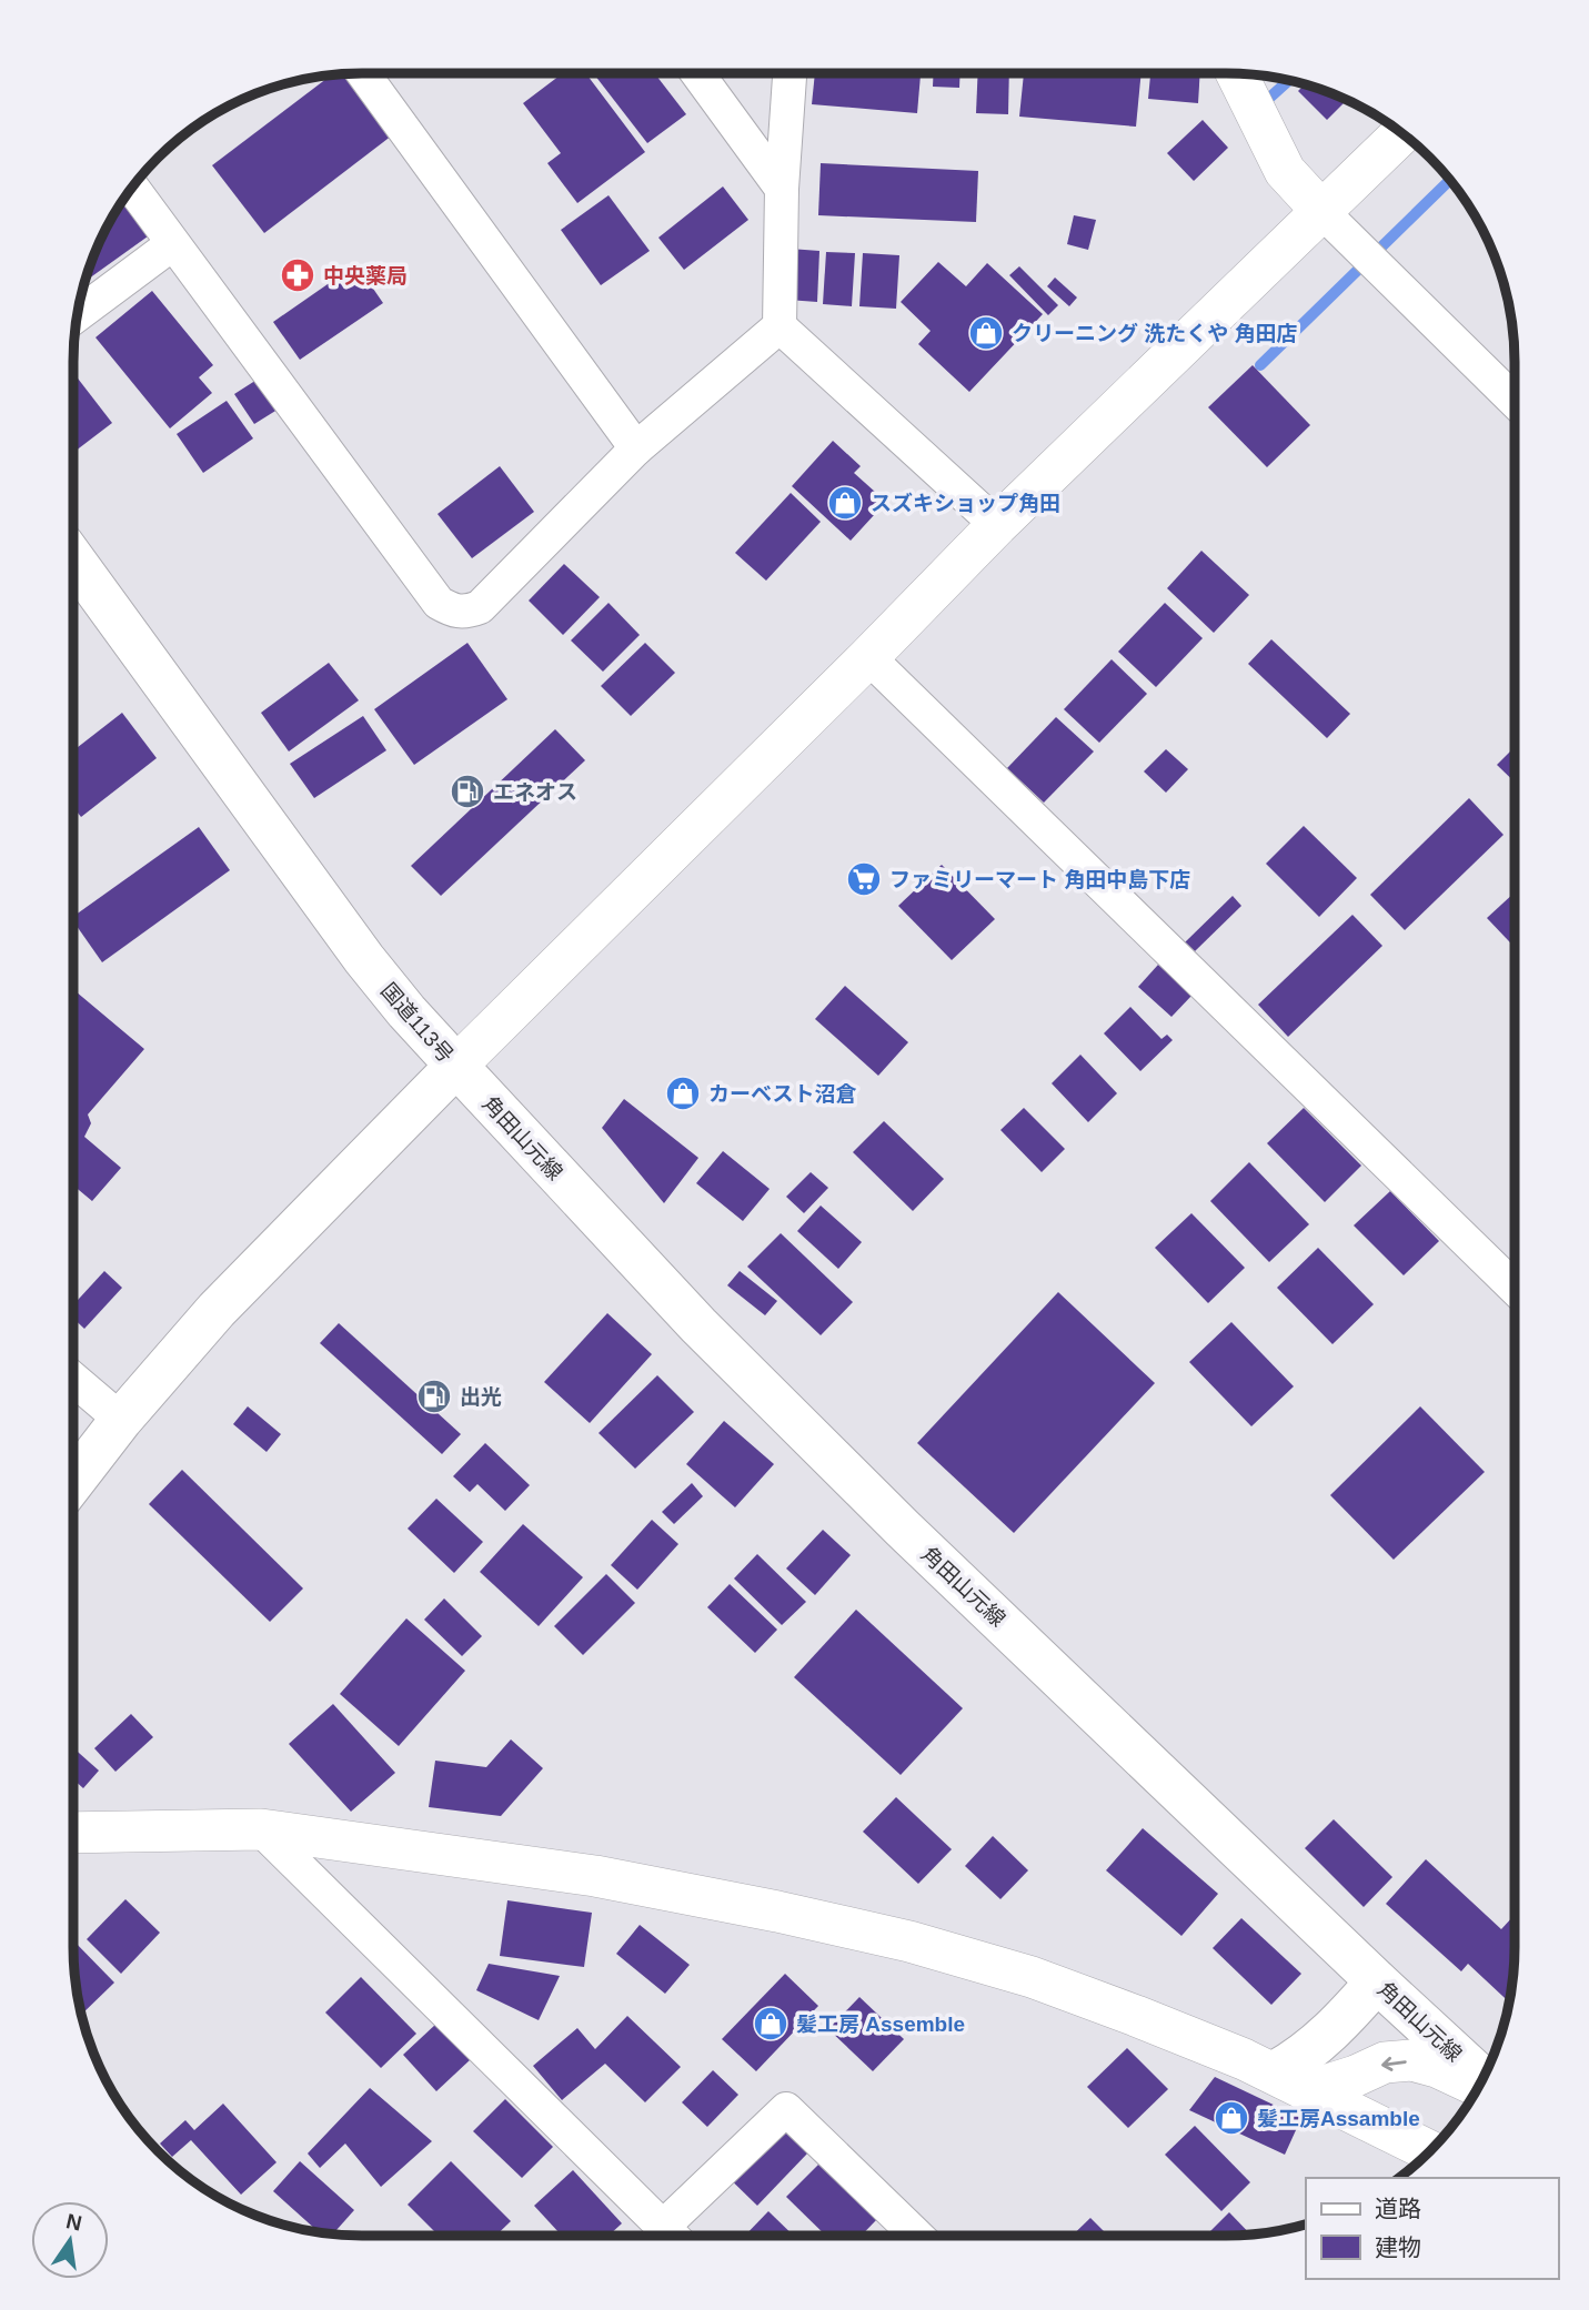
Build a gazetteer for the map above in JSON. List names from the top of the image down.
{
  "streets": {
    "main road": ["国道113号", "角田山元線"]
  },
  "crossings": [
    ["国道113号", "角田山元線"]
  ],
  "places": {
    "pharmacy": ["中央薬局"],
    "shop": [
      "クリーニング 洗たくや 角田店",
      "スズキショップ角田",
      "カーベスト沼倉",
      "髪工房 Assemble",
      "髪工房Assamble"
    ],
    "fuel station": ["エネオス", "出光"],
    "supermarket": ["ファミリーマート 角田中島下店"]
  },
  "legend": ["道路", "建物"],
  "north": "top"
}
